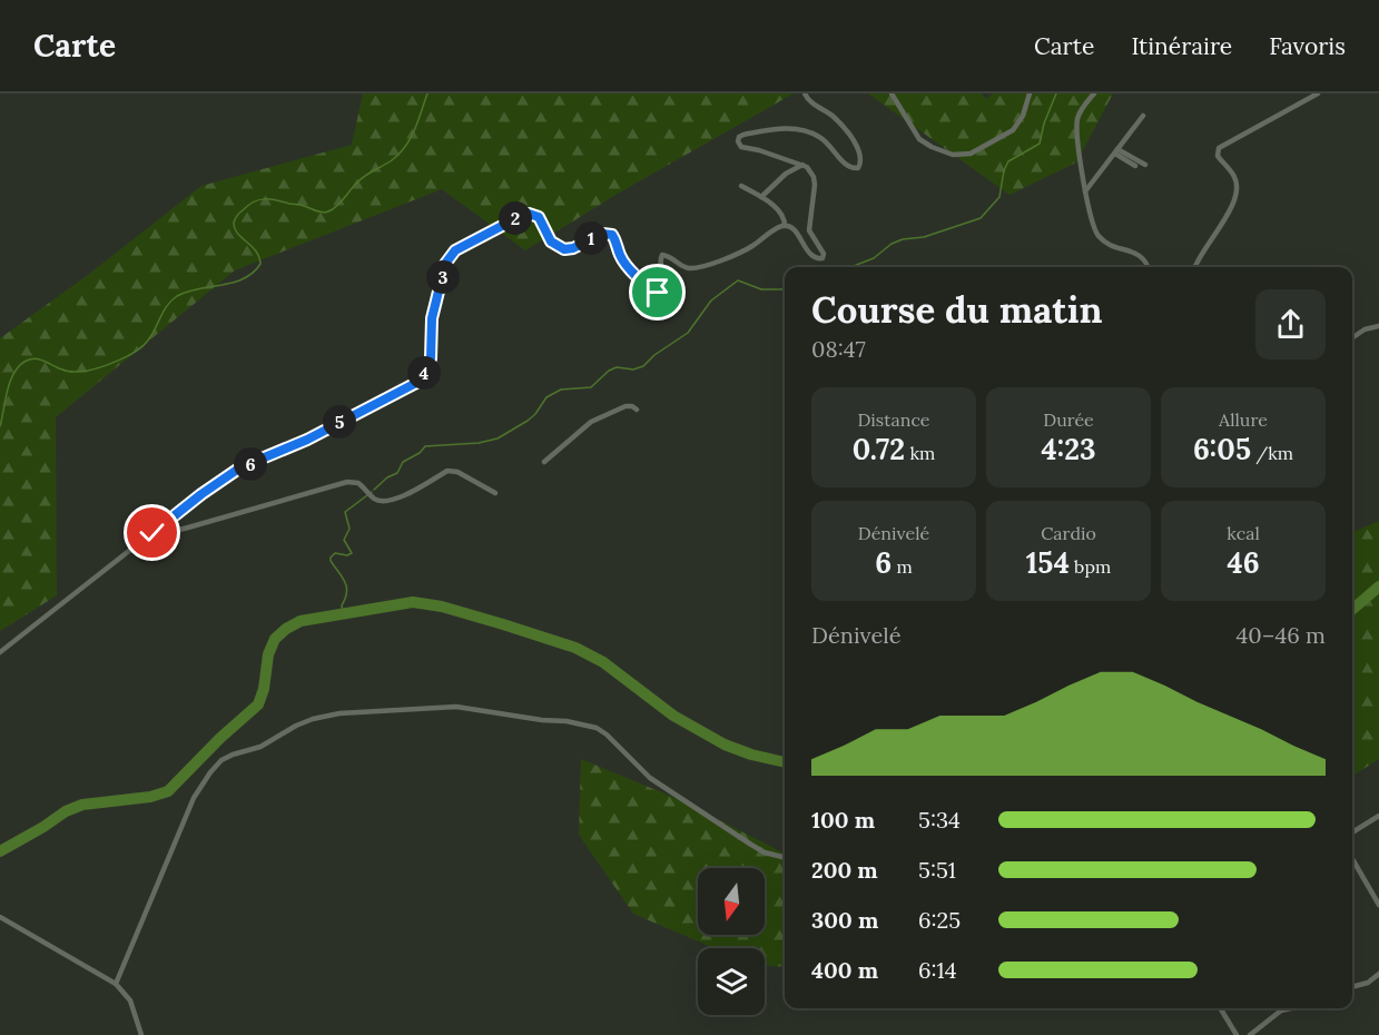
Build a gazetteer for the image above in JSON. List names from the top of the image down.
{
  "north": "bottom",
  "page": {
    "header": "Carte",
    "nav": ["Carte", "Itinéraire", "Favoris"],
    "pins": [
      "2",
      "1",
      "3",
      "4",
      "5",
      "6"
    ],
    "heading": ["Course du matin", "08:47"],
    "stats": [
      ["Distance", "0.72 km"],
      ["Durée", "4:23"],
      ["Allure", "6:05 /km"],
      ["Dénivelé", "6 m"],
      ["Cardio", "154 bpm"],
      ["kcal", "46"]
    ],
    "chart": ["Dénivelé", "40–46 m"],
    "list": [
      {
        "name": "100 m",
        "note": "5:34"
      },
      {
        "name": "200 m",
        "note": "5:51"
      },
      {
        "name": "300 m",
        "note": "6:25"
      },
      {
        "name": "400 m",
        "note": "6:14"
      }
    ]
  }
}
